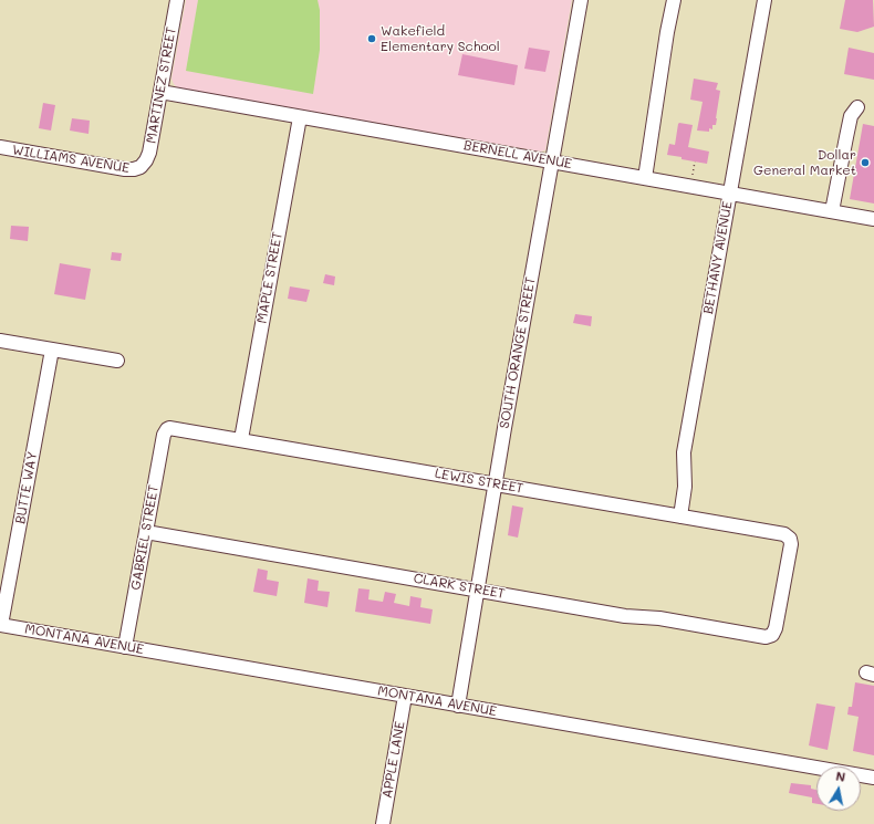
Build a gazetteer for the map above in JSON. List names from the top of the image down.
{
  "streets": {
    "street": [
      "MARTINEZ STREET",
      "BERNELL AVENUE",
      "WILLIAMS AVENUE",
      "BETHANY AVENUE",
      "MAPLE STREET",
      "SOUTH ORANGE STREET",
      "LEWIS STREET",
      "BUTTE WAY",
      "GABRIEL STREET",
      "CLARK STREET",
      "MONTANA AVENUE",
      "APPLE LANE"
    ]
  },
  "crossings": [
    ["MARTINEZ STREET", "BERNELL AVENUE"],
    ["MARTINEZ STREET", "WILLIAMS AVENUE"],
    ["BERNELL AVENUE", "BETHANY AVENUE"],
    ["BERNELL AVENUE", "MAPLE STREET"],
    ["BERNELL AVENUE", "SOUTH ORANGE STREET"],
    ["BETHANY AVENUE", "LEWIS STREET"],
    ["MAPLE STREET", "LEWIS STREET"],
    ["SOUTH ORANGE STREET", "LEWIS STREET"],
    ["SOUTH ORANGE STREET", "CLARK STREET"],
    ["SOUTH ORANGE STREET", "MONTANA AVENUE"],
    ["LEWIS STREET", "GABRIEL STREET"],
    ["LEWIS STREET", "CLARK STREET"],
    ["BUTTE WAY", "MONTANA AVENUE"],
    ["GABRIEL STREET", "CLARK STREET"],
    ["GABRIEL STREET", "MONTANA AVENUE"],
    ["MONTANA AVENUE", "APPLE LANE"]
  ],
  "places": ["Wakefield Elementary School", "Dollar General Market"],
  "north": "top"
}
